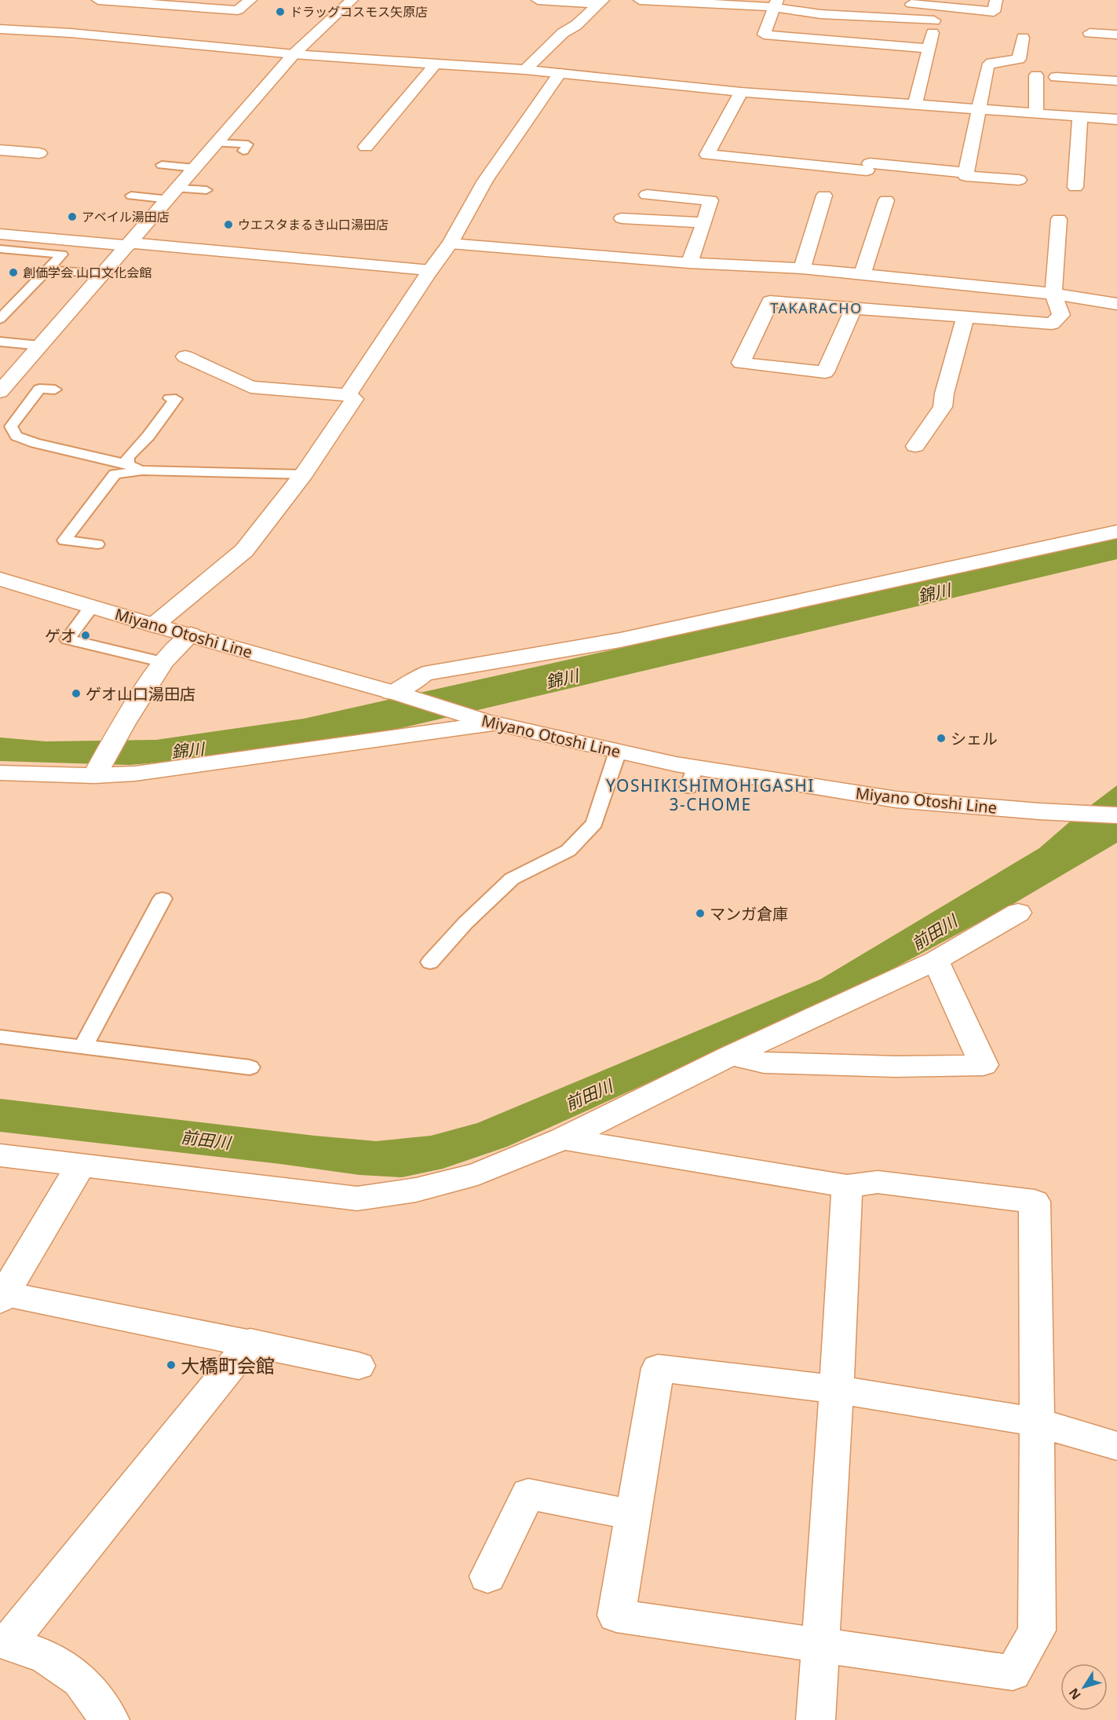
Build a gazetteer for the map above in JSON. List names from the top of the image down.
{
  "streets": {
    "street": ["Miyano Otoshi Line"]
  },
  "districts": ["TAKARACHO", "YOSHIKISHIMOHIGASHI 3-CHOME"],
  "water": ["錦川", "前田川"],
  "places": [
    "ドラッグコスモス矢原店",
    "アベイル湯田店",
    "ウエスタまるき山口湯田店",
    "創価学会 山口文化会館",
    "ゲオ",
    "ゲオ山口湯田店",
    "シェル",
    "マンガ倉庫",
    "大橋町会館"
  ],
  "north": "bottom left"
}
